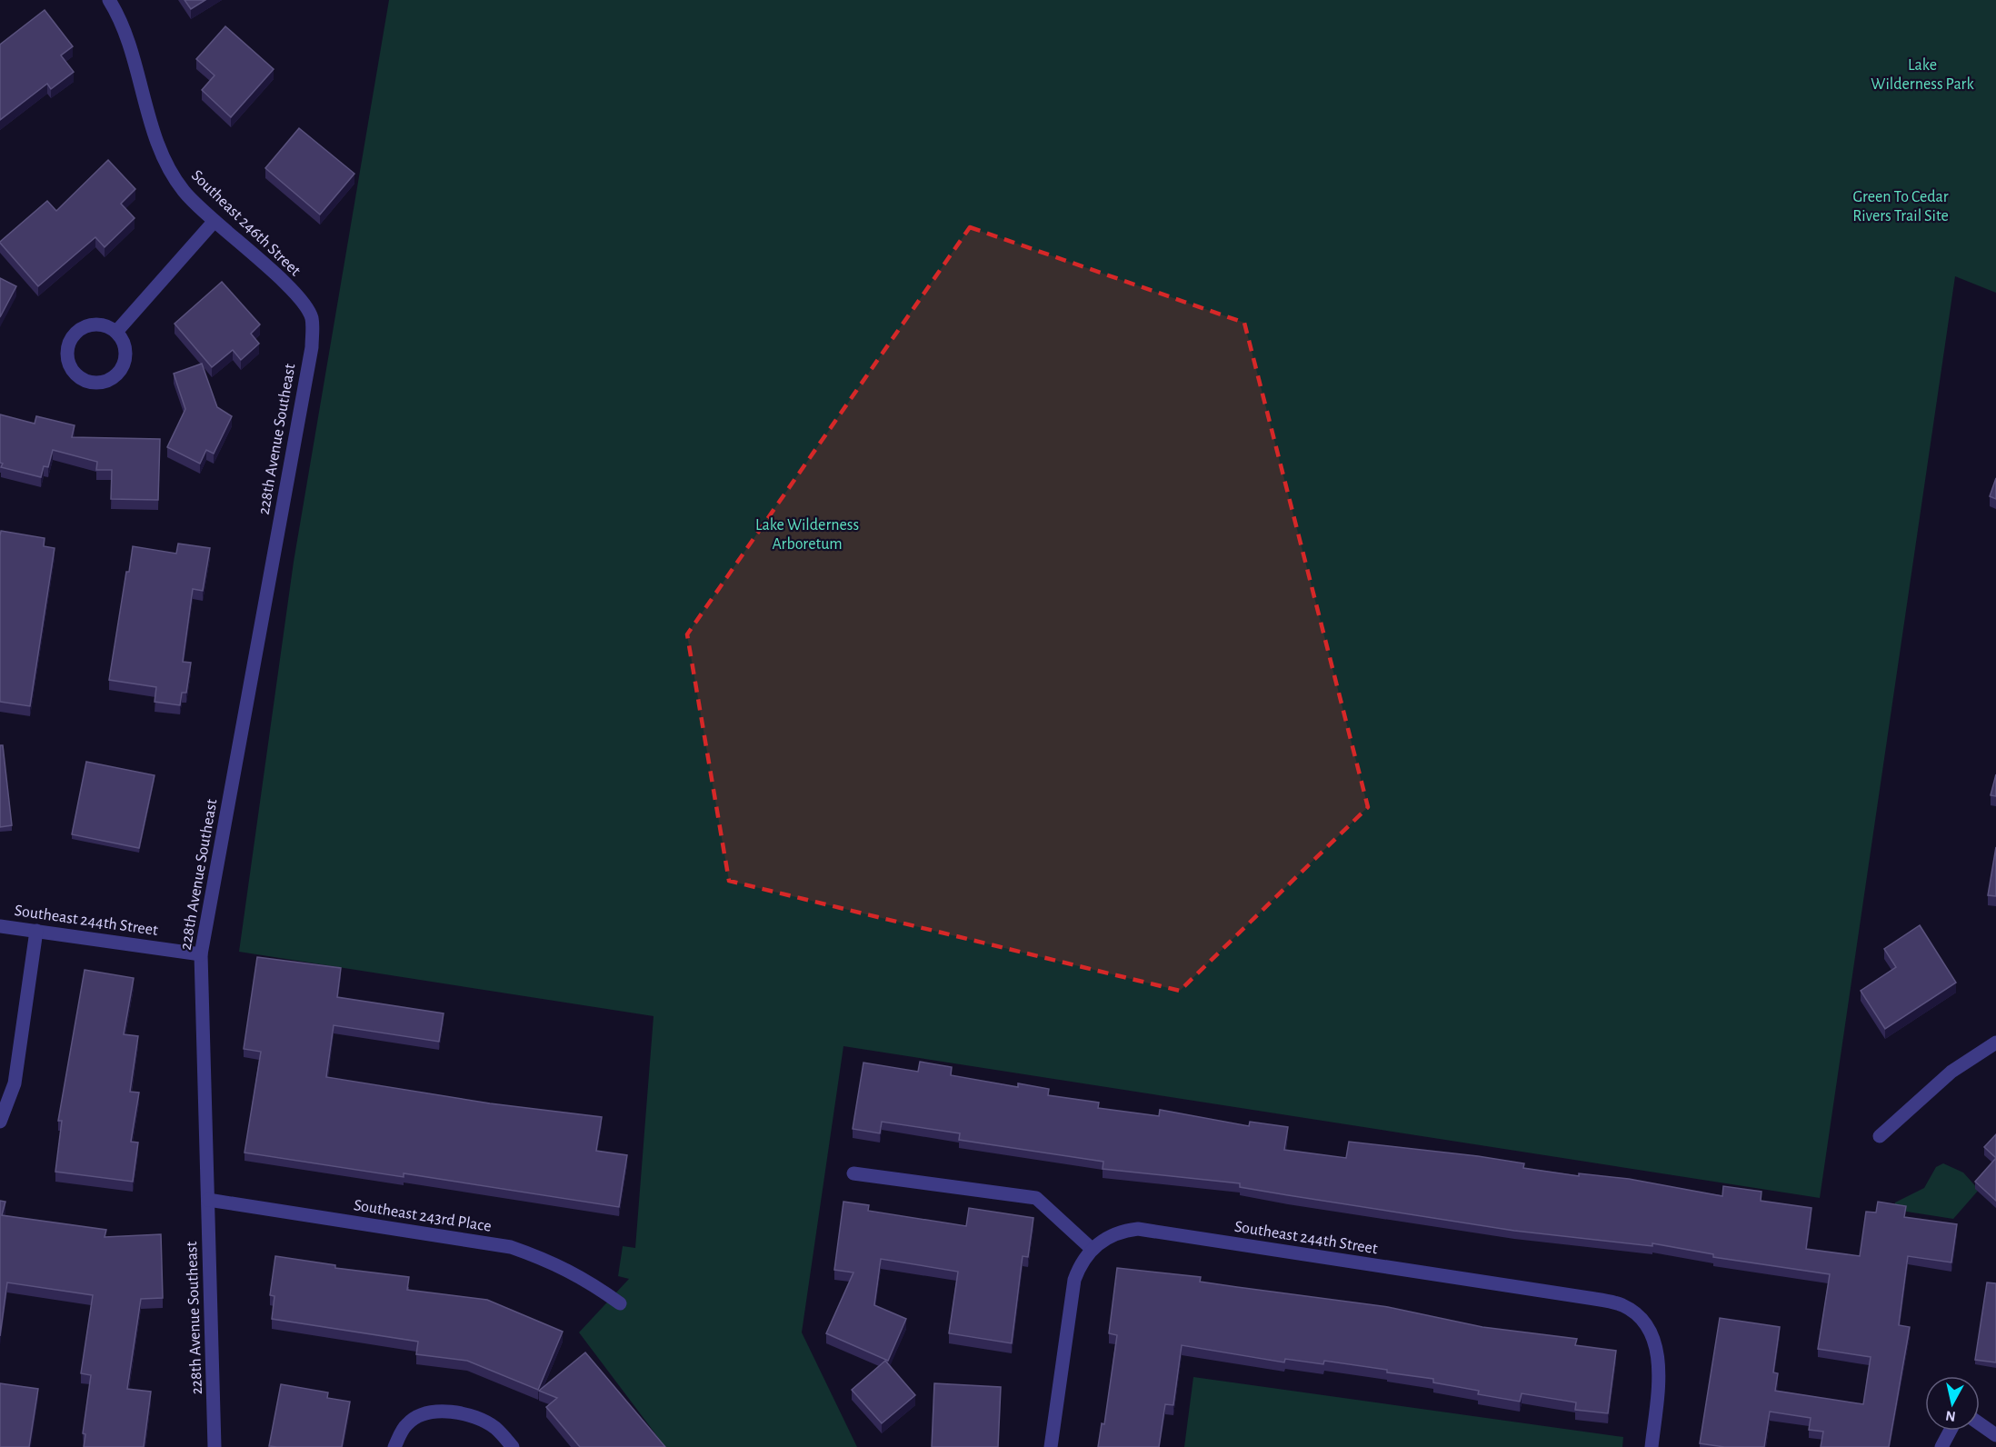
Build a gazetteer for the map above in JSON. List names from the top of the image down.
{
  "streets": {
    "street": [
      "Southeast 246th Street",
      "228th Avenue Southeast",
      "Southeast 244th Street",
      "Southeast 243rd Place"
    ]
  },
  "crossings": [
    ["Southeast 246th Street", "228th Avenue Southeast"],
    ["228th Avenue Southeast", "Southeast 244th Street"],
    ["228th Avenue Southeast", "Southeast 243rd Place"]
  ],
  "parks": ["Lake Wilderness Park", "Green To Cedar Rivers Trail Site", "Lake Wilderness Arboretum"],
  "north": "bottom"
}
